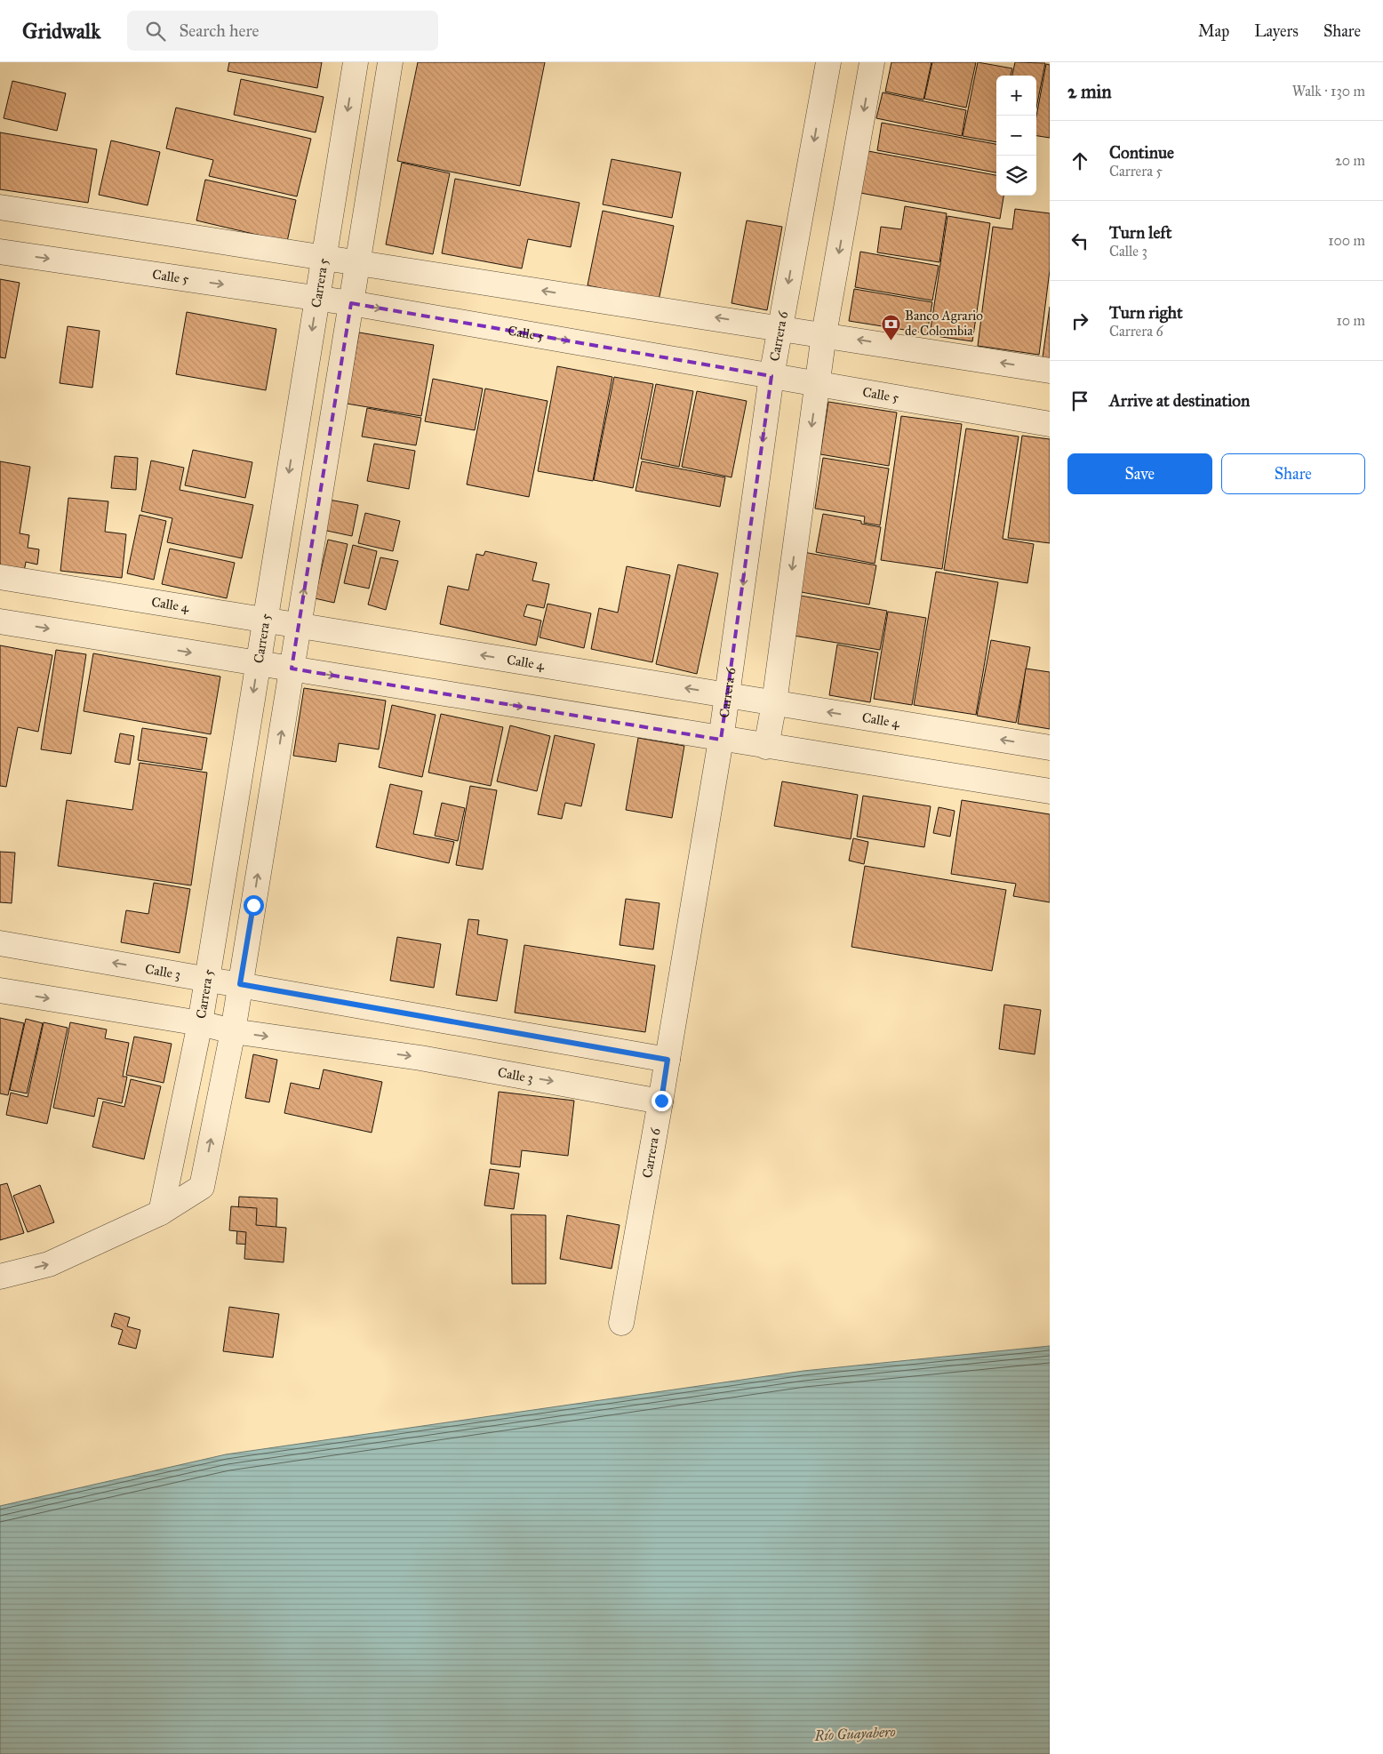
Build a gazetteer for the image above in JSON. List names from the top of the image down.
{
  "streets": {
    "street": [
      "Calle 5",
      "Carrera 5",
      "Carrera 6",
      "Calle 4",
      "Calle 3"
    ]
  },
  "crossings": [
    ["Calle 5", "Carrera 5"],
    ["Calle 5", "Carrera 6"],
    ["Carrera 5", "Calle 4"],
    ["Carrera 5", "Calle 3"],
    ["Carrera 6", "Calle 4"],
    ["Carrera 6", "Calle 3"]
  ],
  "water": ["Río Guayabero"],
  "places": {
    "bank": ["Banco Agrario de Colombia"]
  },
  "page": {
    "header": "Gridwalk",
    "search": "Search here",
    "nav": ["Map", "Layers", "Share"],
    "heading": ["2 min", "Walk · 130 m"],
    "map_buttons": ["+", "−"],
    "list": [
      ["Continue", "Carrera 5", "20 m"],
      ["Turn left", "Calle 3", "100 m"],
      ["Turn right", "Carrera 6", "10 m"],
      "Arrive at destination"
    ],
    "buttons": ["Save", "Share"]
  }
}
